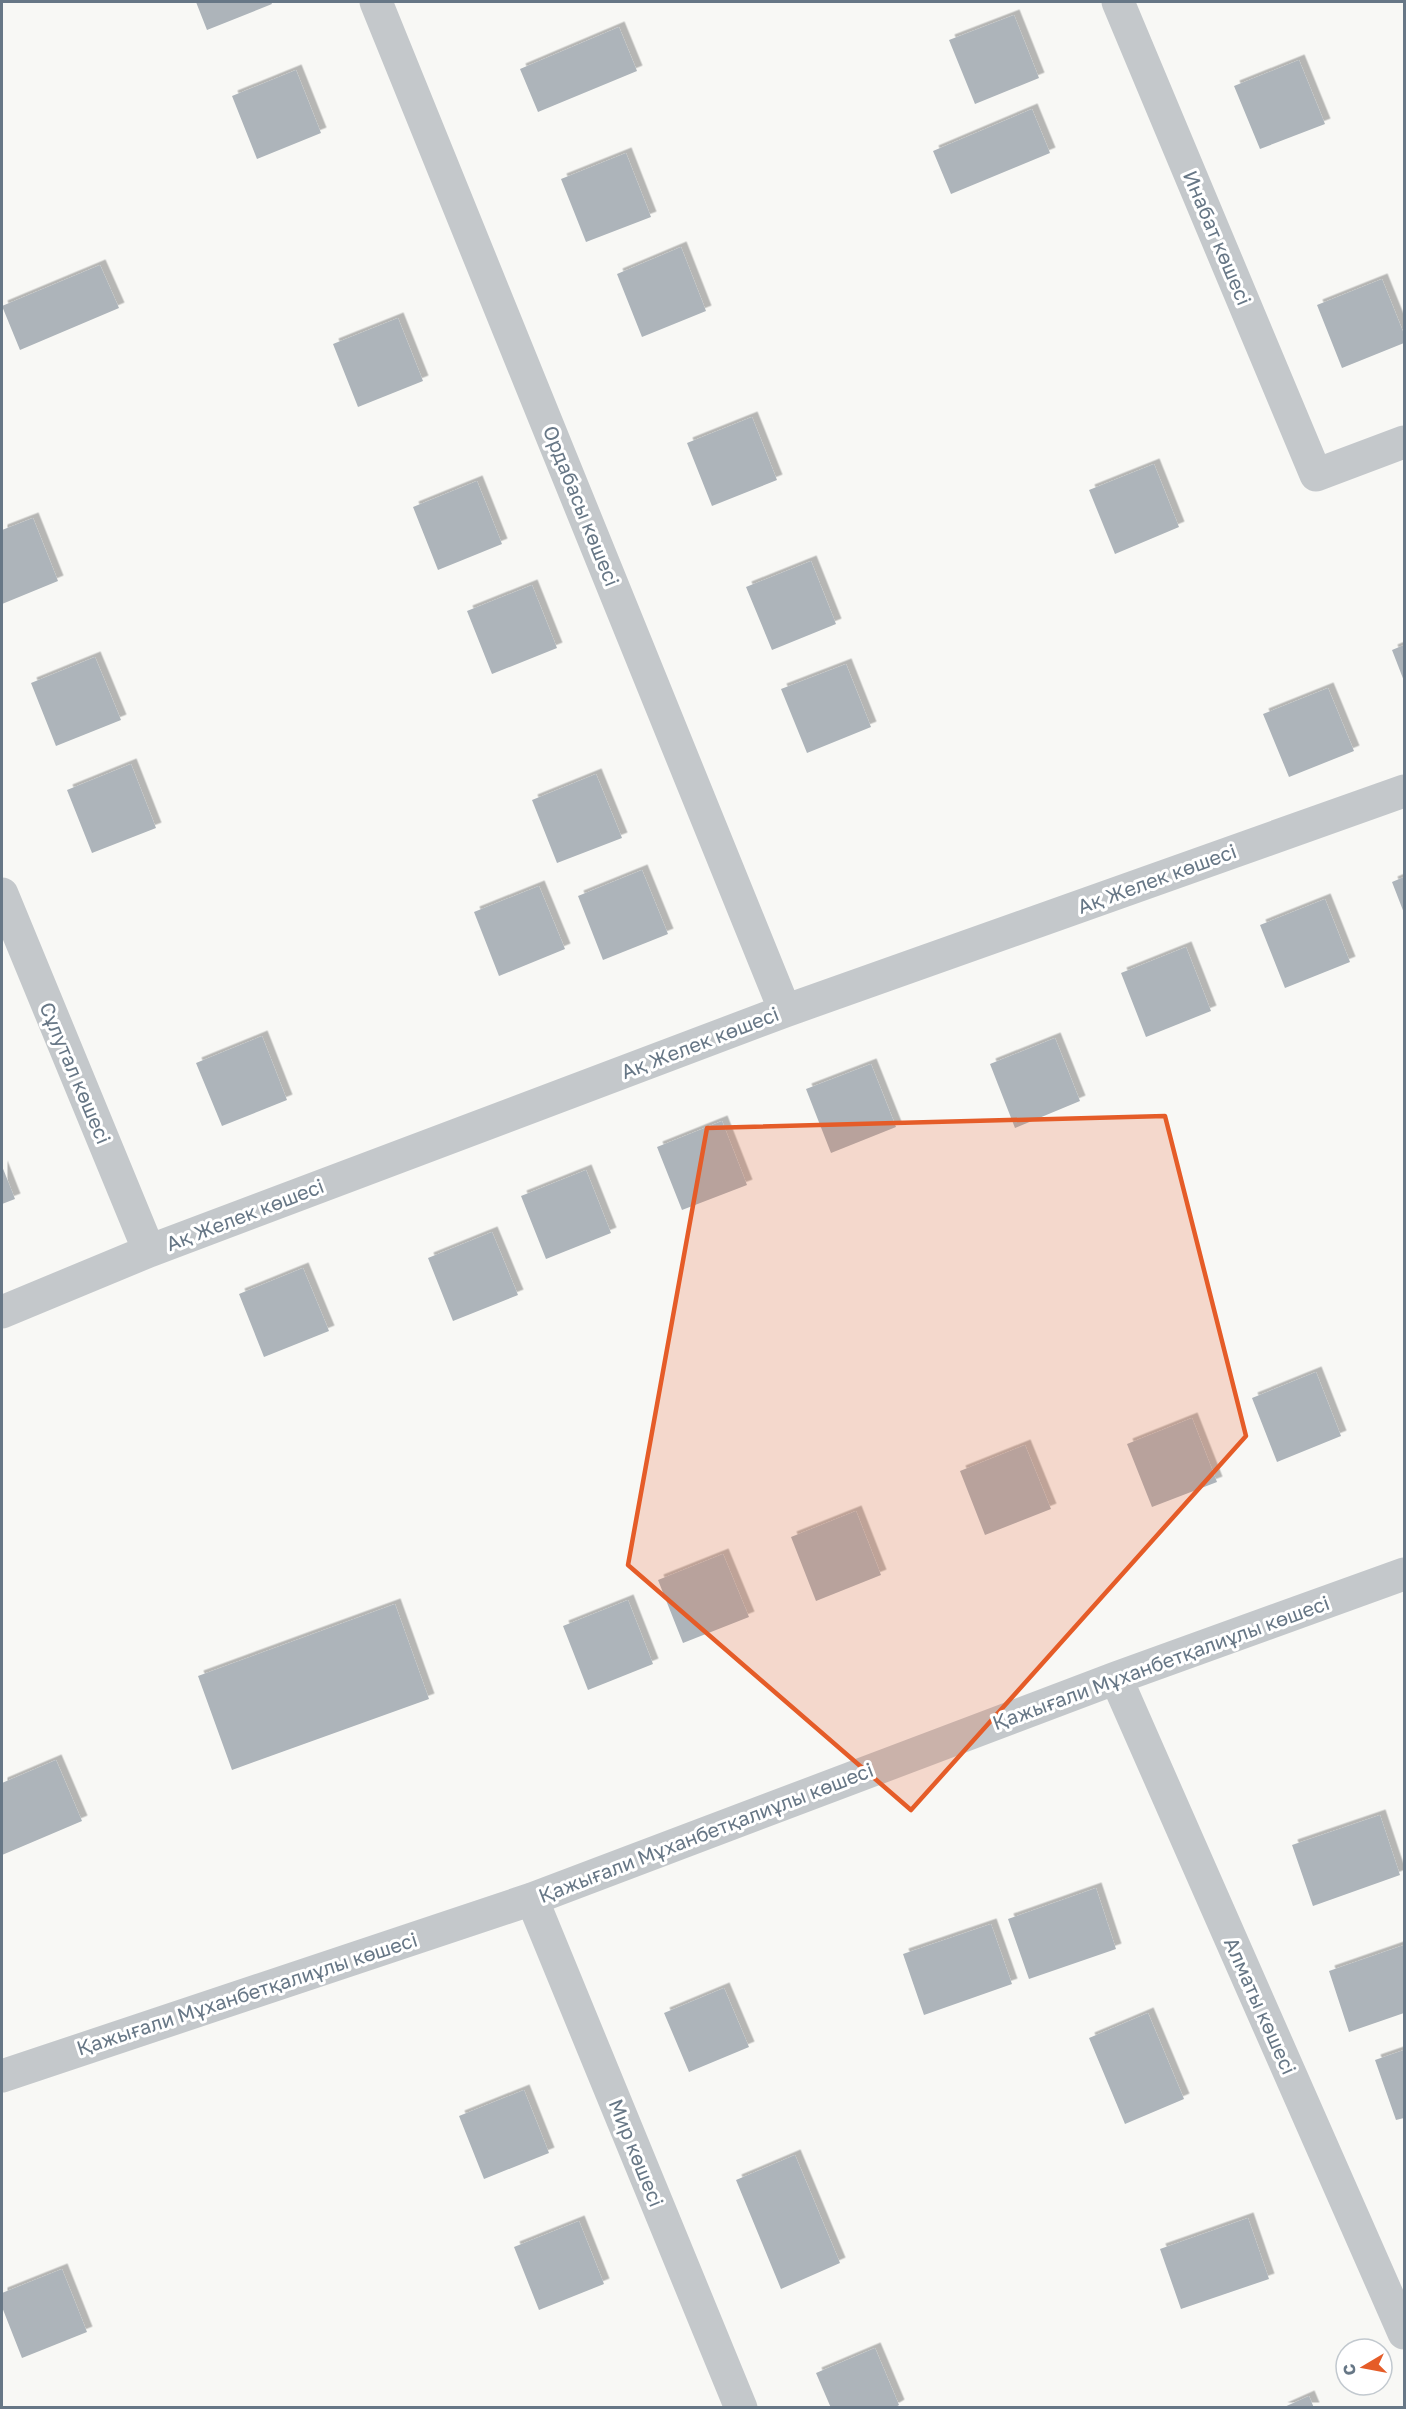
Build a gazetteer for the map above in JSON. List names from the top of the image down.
{
  "streets": {
    "street": [
      "Инабат көшесі",
      "Ордабасы көшесі",
      "Ақ Желек көшесі",
      "Сұлутал көшесі",
      "Қажығали Мұханбетқалиұлы көшесі",
      "Алматы көшесі",
      "Мир көшесі"
    ]
  },
  "crossings": [
    ["Ордабасы көшесі", "Ақ Желек көшесі"],
    ["Ақ Желек көшесі", "Сұлутал көшесі"],
    ["Қажығали Мұханбетқалиұлы көшесі", "Алматы көшесі"],
    ["Қажығали Мұханбетқалиұлы көшесі", "Мир көшесі"]
  ],
  "north": "left"
}
